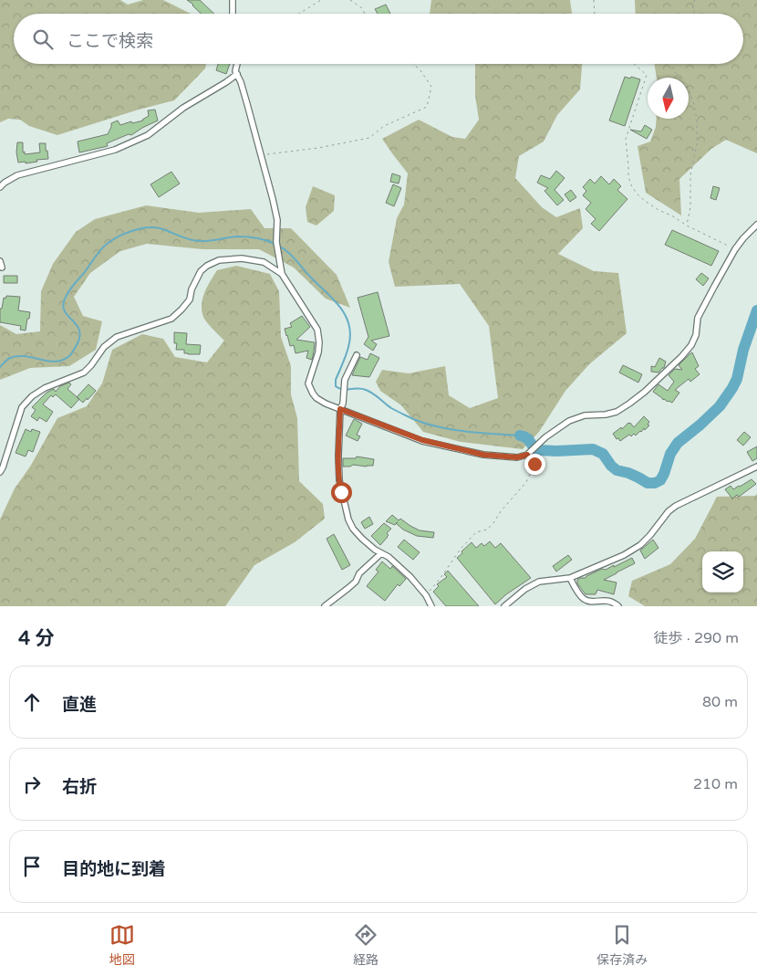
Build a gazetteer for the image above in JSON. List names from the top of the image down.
{
  "north": "bottom",
  "page": {
    "search": "ここで検索",
    "heading": ["4 分", "徒歩 · 290 m"],
    "list": [
      ["直進", "80 m"],
      ["右折", "210 m"],
      "目的地に到着"
    ],
    "nav": ["地図", "経路", "保存済み"]
  }
}
